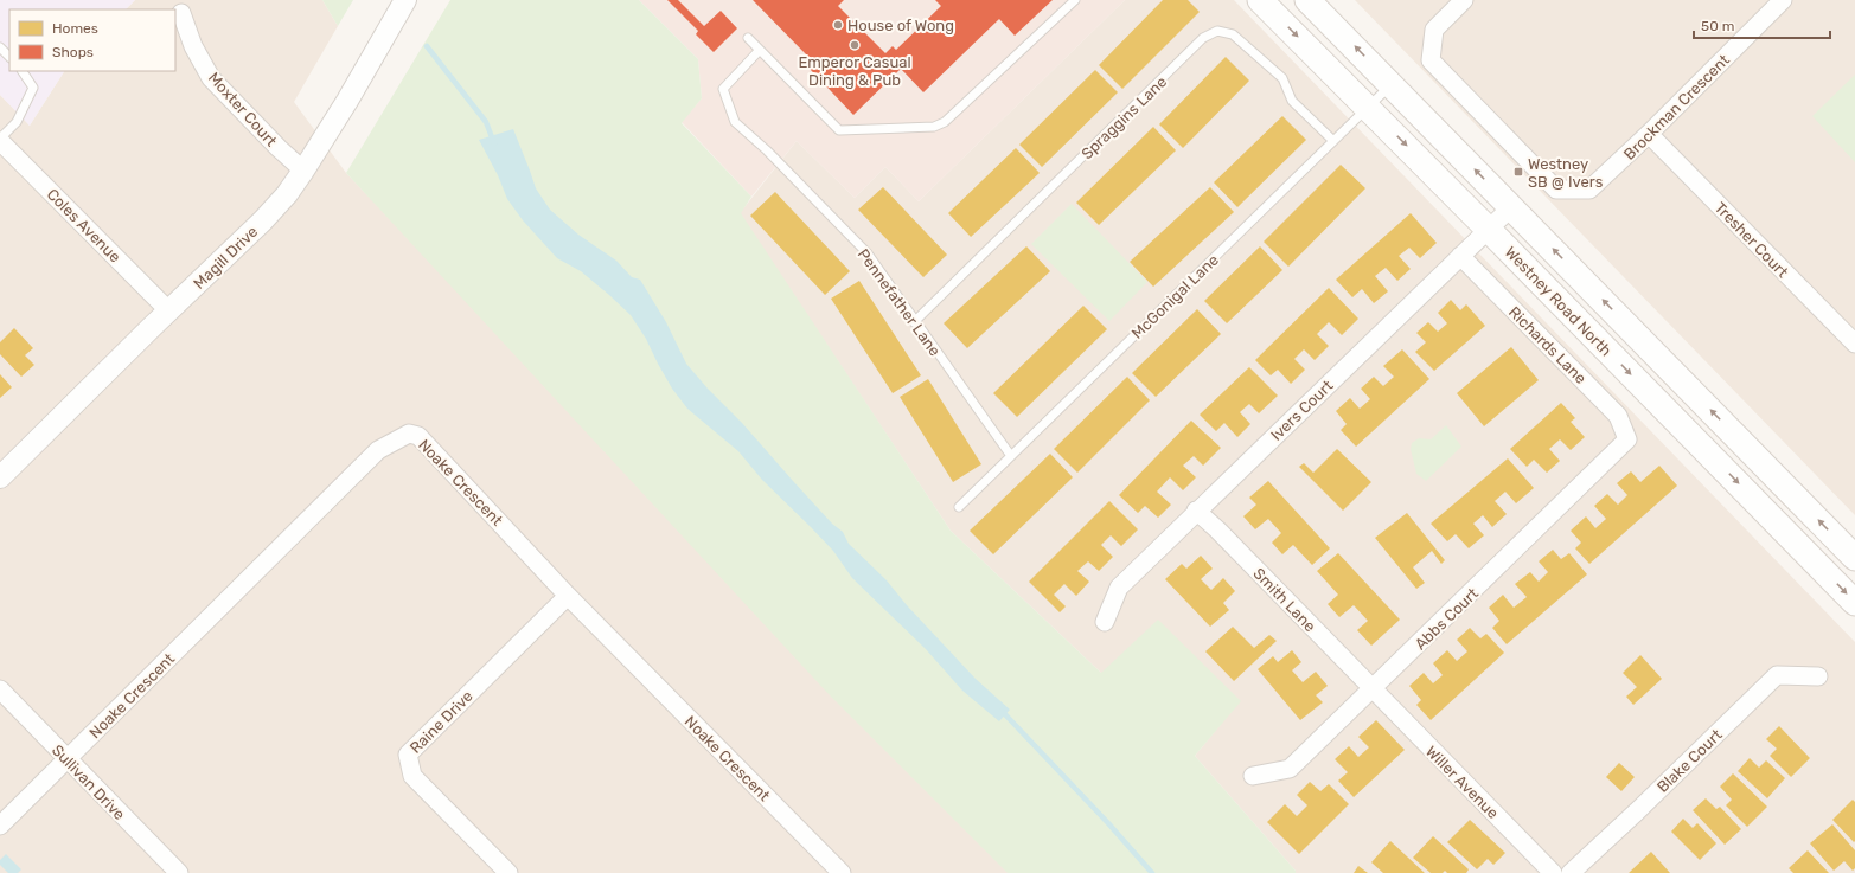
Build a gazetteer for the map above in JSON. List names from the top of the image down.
{
  "streets": {
    "main road": ["Westney Road North"],
    "street": [
      "Brockman Crescent",
      "Moxter Court",
      "Coles Avenue",
      "Tresher Court",
      "Magill Drive",
      "Richards Lane",
      "Ivers Court",
      "Noake Crescent",
      "Smith Lane",
      "Abbs Court",
      "Raine Drive",
      "Blake Court",
      "Sullivan Drive",
      "Willer Avenue"
    ],
    "lane": ["Spraggins Lane", "McGonigal Lane", "Pennefather Lane"]
  },
  "crossings": [
    ["Brockman Crescent", "Tresher Court"],
    ["Moxter Court", "Magill Drive"],
    ["Spraggins Lane", "McGonigal Lane"],
    ["Spraggins Lane", "Pennefather Lane"],
    ["Coles Avenue", "Magill Drive"],
    ["McGonigal Lane", "Westney Road North"],
    ["McGonigal Lane", "Pennefather Lane"],
    ["Westney Road North", "Ivers Court"],
    ["Richards Lane", "Ivers Court"],
    ["Richards Lane", "Abbs Court"],
    ["Ivers Court", "Smith Lane"],
    ["Noake Crescent", "Raine Drive"],
    ["Noake Crescent", "Sullivan Drive"],
    ["Smith Lane", "Abbs Court"],
    ["Smith Lane", "Willer Avenue"],
    ["Abbs Court", "Willer Avenue"]
  ],
  "places": {
    "other": ["House of Wong", "Emperor Casual Dining & Pub"],
    "transit": ["Westney SB @ Ivers"]
  },
  "legend": ["Homes", "Shops"],
  "scale_bar": "50 m"
}
